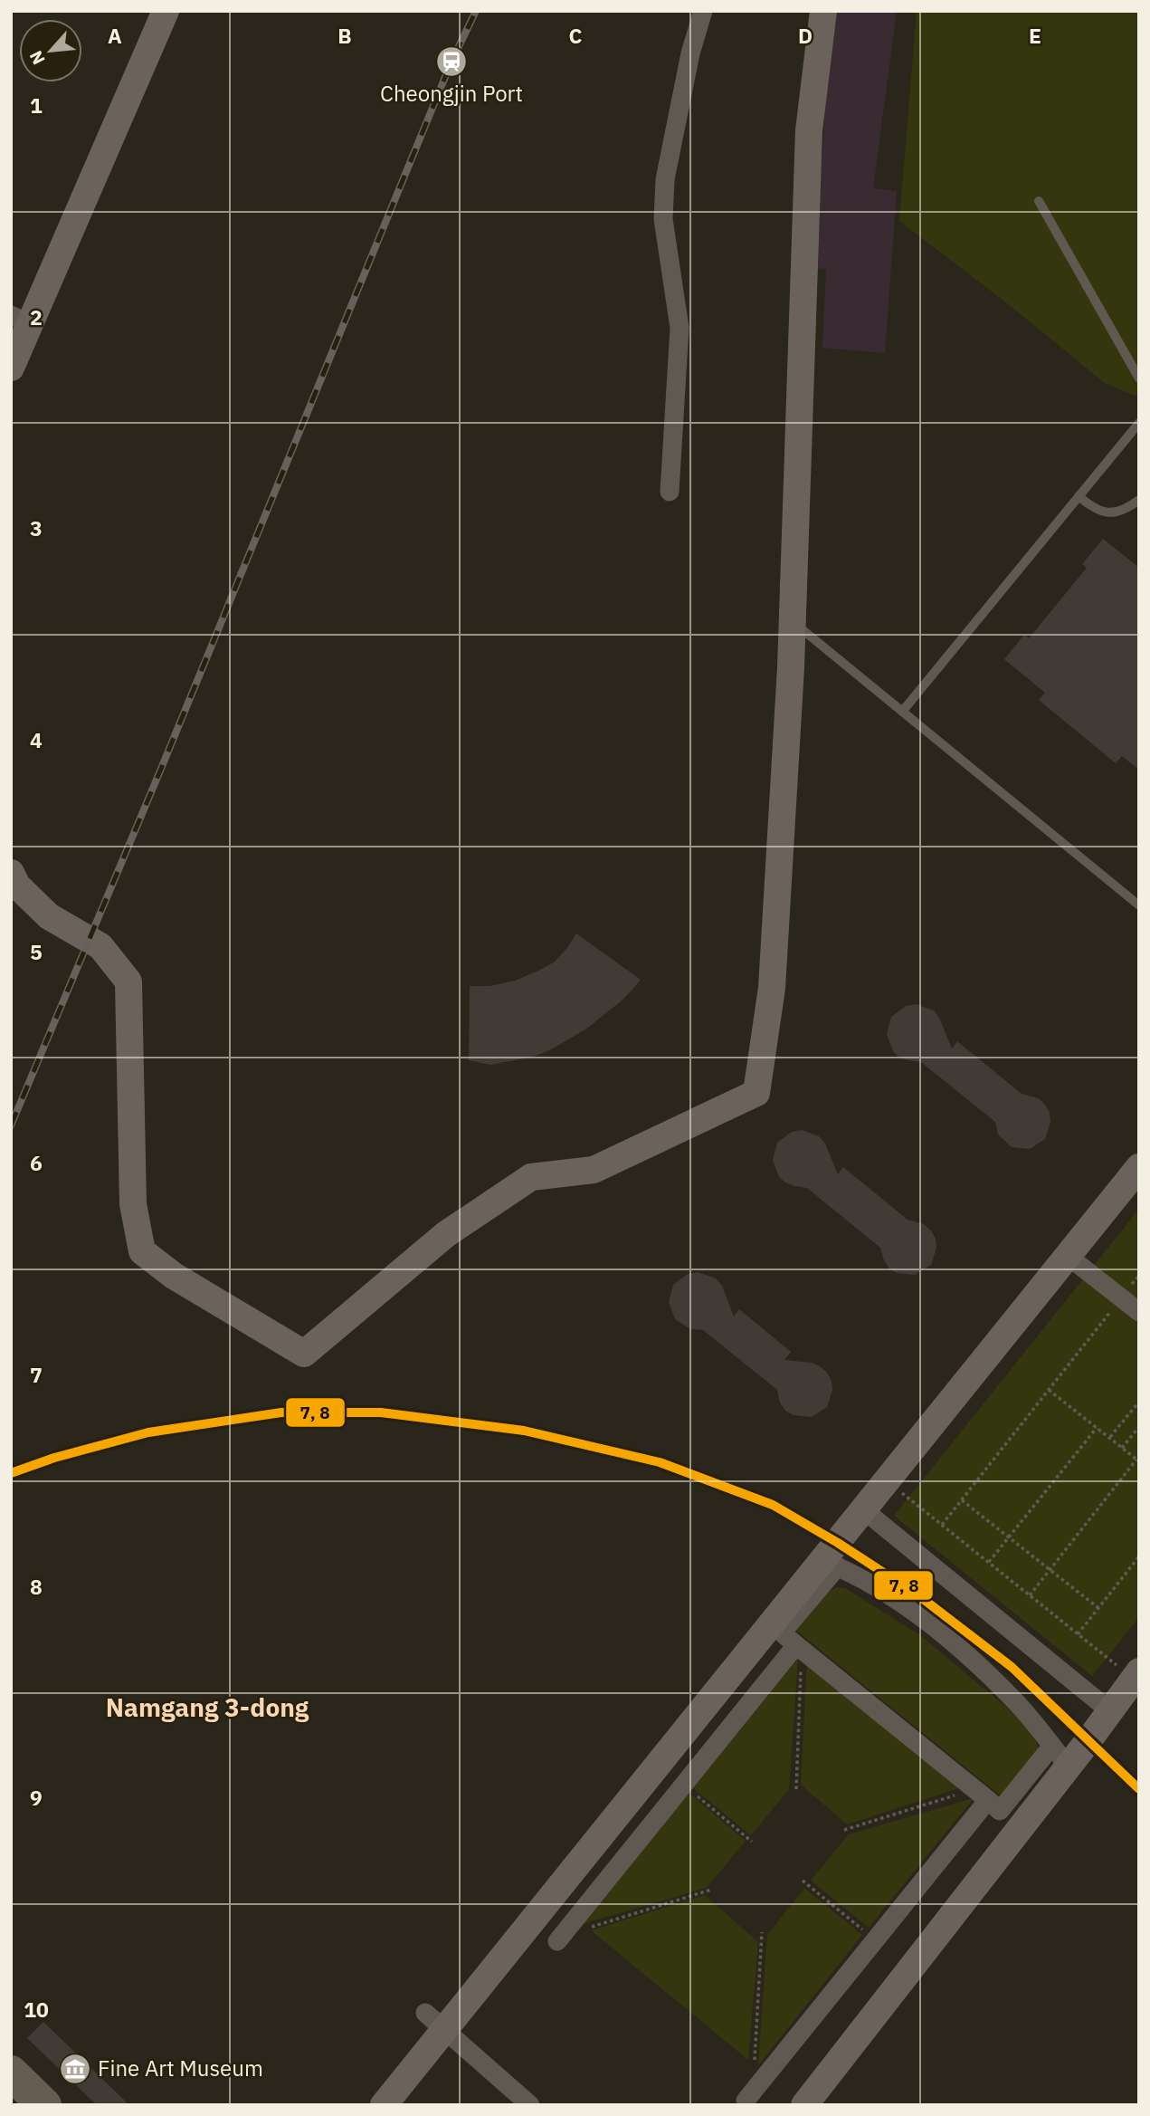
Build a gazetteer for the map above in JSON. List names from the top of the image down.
{
  "districts": ["Namgang 3-dong"],
  "places": {
    "station": ["Cheongjin Port"],
    "museum": ["Fine Art Museum"]
  },
  "north": "bottom left",
  "grid": {
    "columns": [
      "A",
      "B",
      "C",
      "D",
      "E"
    ],
    "rows": [
      "1",
      "2",
      "3",
      "4",
      "5",
      "6",
      "7",
      "8",
      "9",
      "10"
    ]
  }
}
